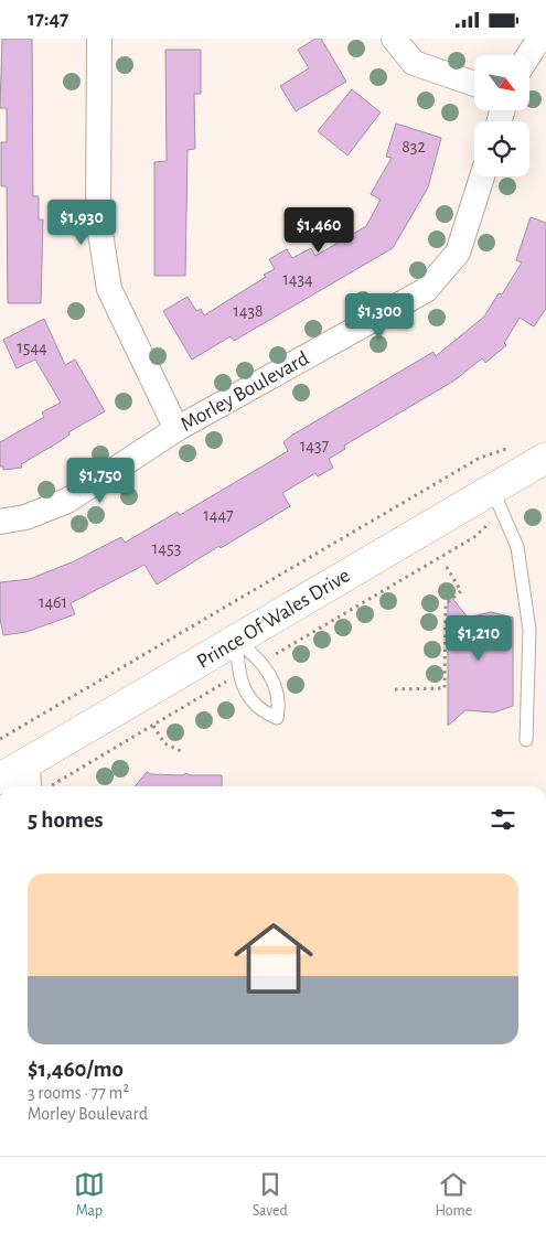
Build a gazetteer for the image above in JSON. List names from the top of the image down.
{
  "streets": {
    "main road": ["Prince Of Wales Drive"],
    "street": ["Morley Boulevard"]
  },
  "house_numbers": [
    "832",
    "1434",
    "1438",
    "1544",
    "1437",
    "1447",
    "1453",
    "1461"
  ],
  "north": "bottom right",
  "page": {
    "status": "17:47",
    "price": [
      "$1,930",
      "$1,460",
      "$1,300",
      "$1,750",
      "$1,210"
    ],
    "heading": "5 homes",
    "list": [
      {
        "name": "$1,460/mo",
        "note": "3 rooms · 77 m² · Morley Boulevard"
      }
    ],
    "tabs": ["Map", "Saved", "Home"]
  }
}
